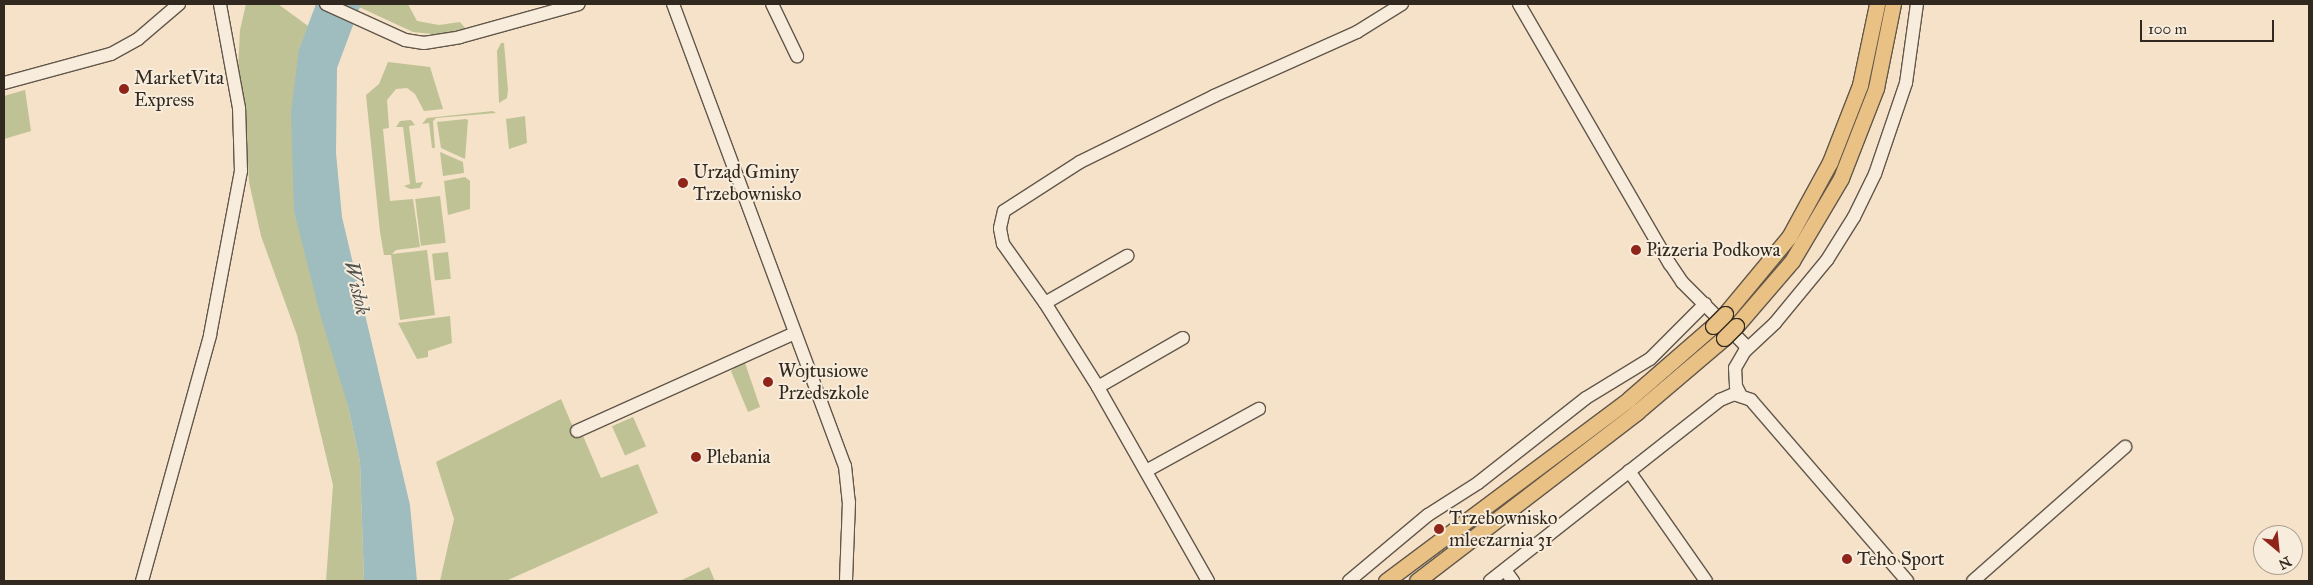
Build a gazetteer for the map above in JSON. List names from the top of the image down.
{
  "water": ["Wisłok"],
  "places": [
    "MarketVita Express",
    "Urząd Gminy Trzebownisko",
    "Pizzeria Podkowa",
    "Wojtusiowe Przedszkole",
    "Plebania",
    "Trzebownisko mleczarnia 31",
    "Teho Sport"
  ],
  "scale_bar": "100 m",
  "north": "bottom right"
}
